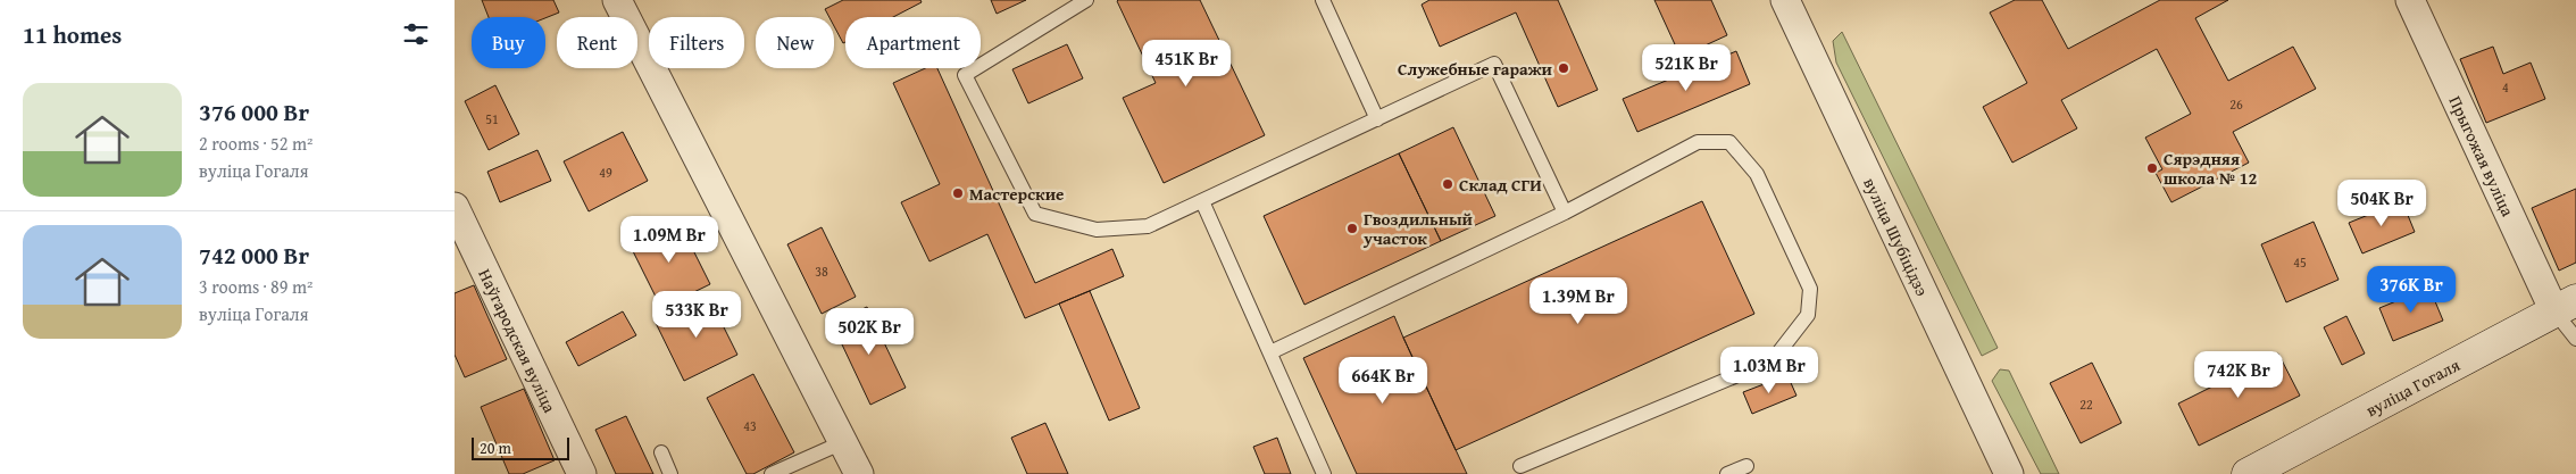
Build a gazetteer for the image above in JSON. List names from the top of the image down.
{
  "streets": {
    "street": [
      "Прыгожая вуліца",
      "вуліца Шубіцідзэ",
      "Наўгародская вуліца",
      "вуліца Гогаля"
    ]
  },
  "crossings": [
    ["Прыгожая вуліца", "вуліца Гогаля"]
  ],
  "places": [
    "Служебные гаражи",
    "Сярэдняя школа № 12",
    "Склад СГИ",
    "Мастерские",
    "Гвоздильный участок"
  ],
  "house_numbers": [
    "4",
    "26",
    "51",
    "49",
    "45",
    "38",
    "22",
    "43"
  ],
  "scale_bar": "20 m",
  "page": {
    "heading": "11 homes",
    "chip": [
      "Buy",
      "Rent",
      "Filters",
      "New",
      "Apartment"
    ],
    "price": [
      "451K Br",
      "521K Br",
      "504K Br",
      "1.09M Br",
      "376K Br",
      "1.39M Br",
      "533K Br",
      "502K Br",
      "1.03M Br",
      "742K Br",
      "664K Br"
    ],
    "list": [
      {
        "name": "376 000 Br",
        "note": "2 rooms · 52 m² · вуліца Гогаля"
      },
      {
        "name": "742 000 Br",
        "note": "3 rooms · 89 m² · вуліца Гогаля"
      }
    ],
    "scale": "20 m"
  }
}
